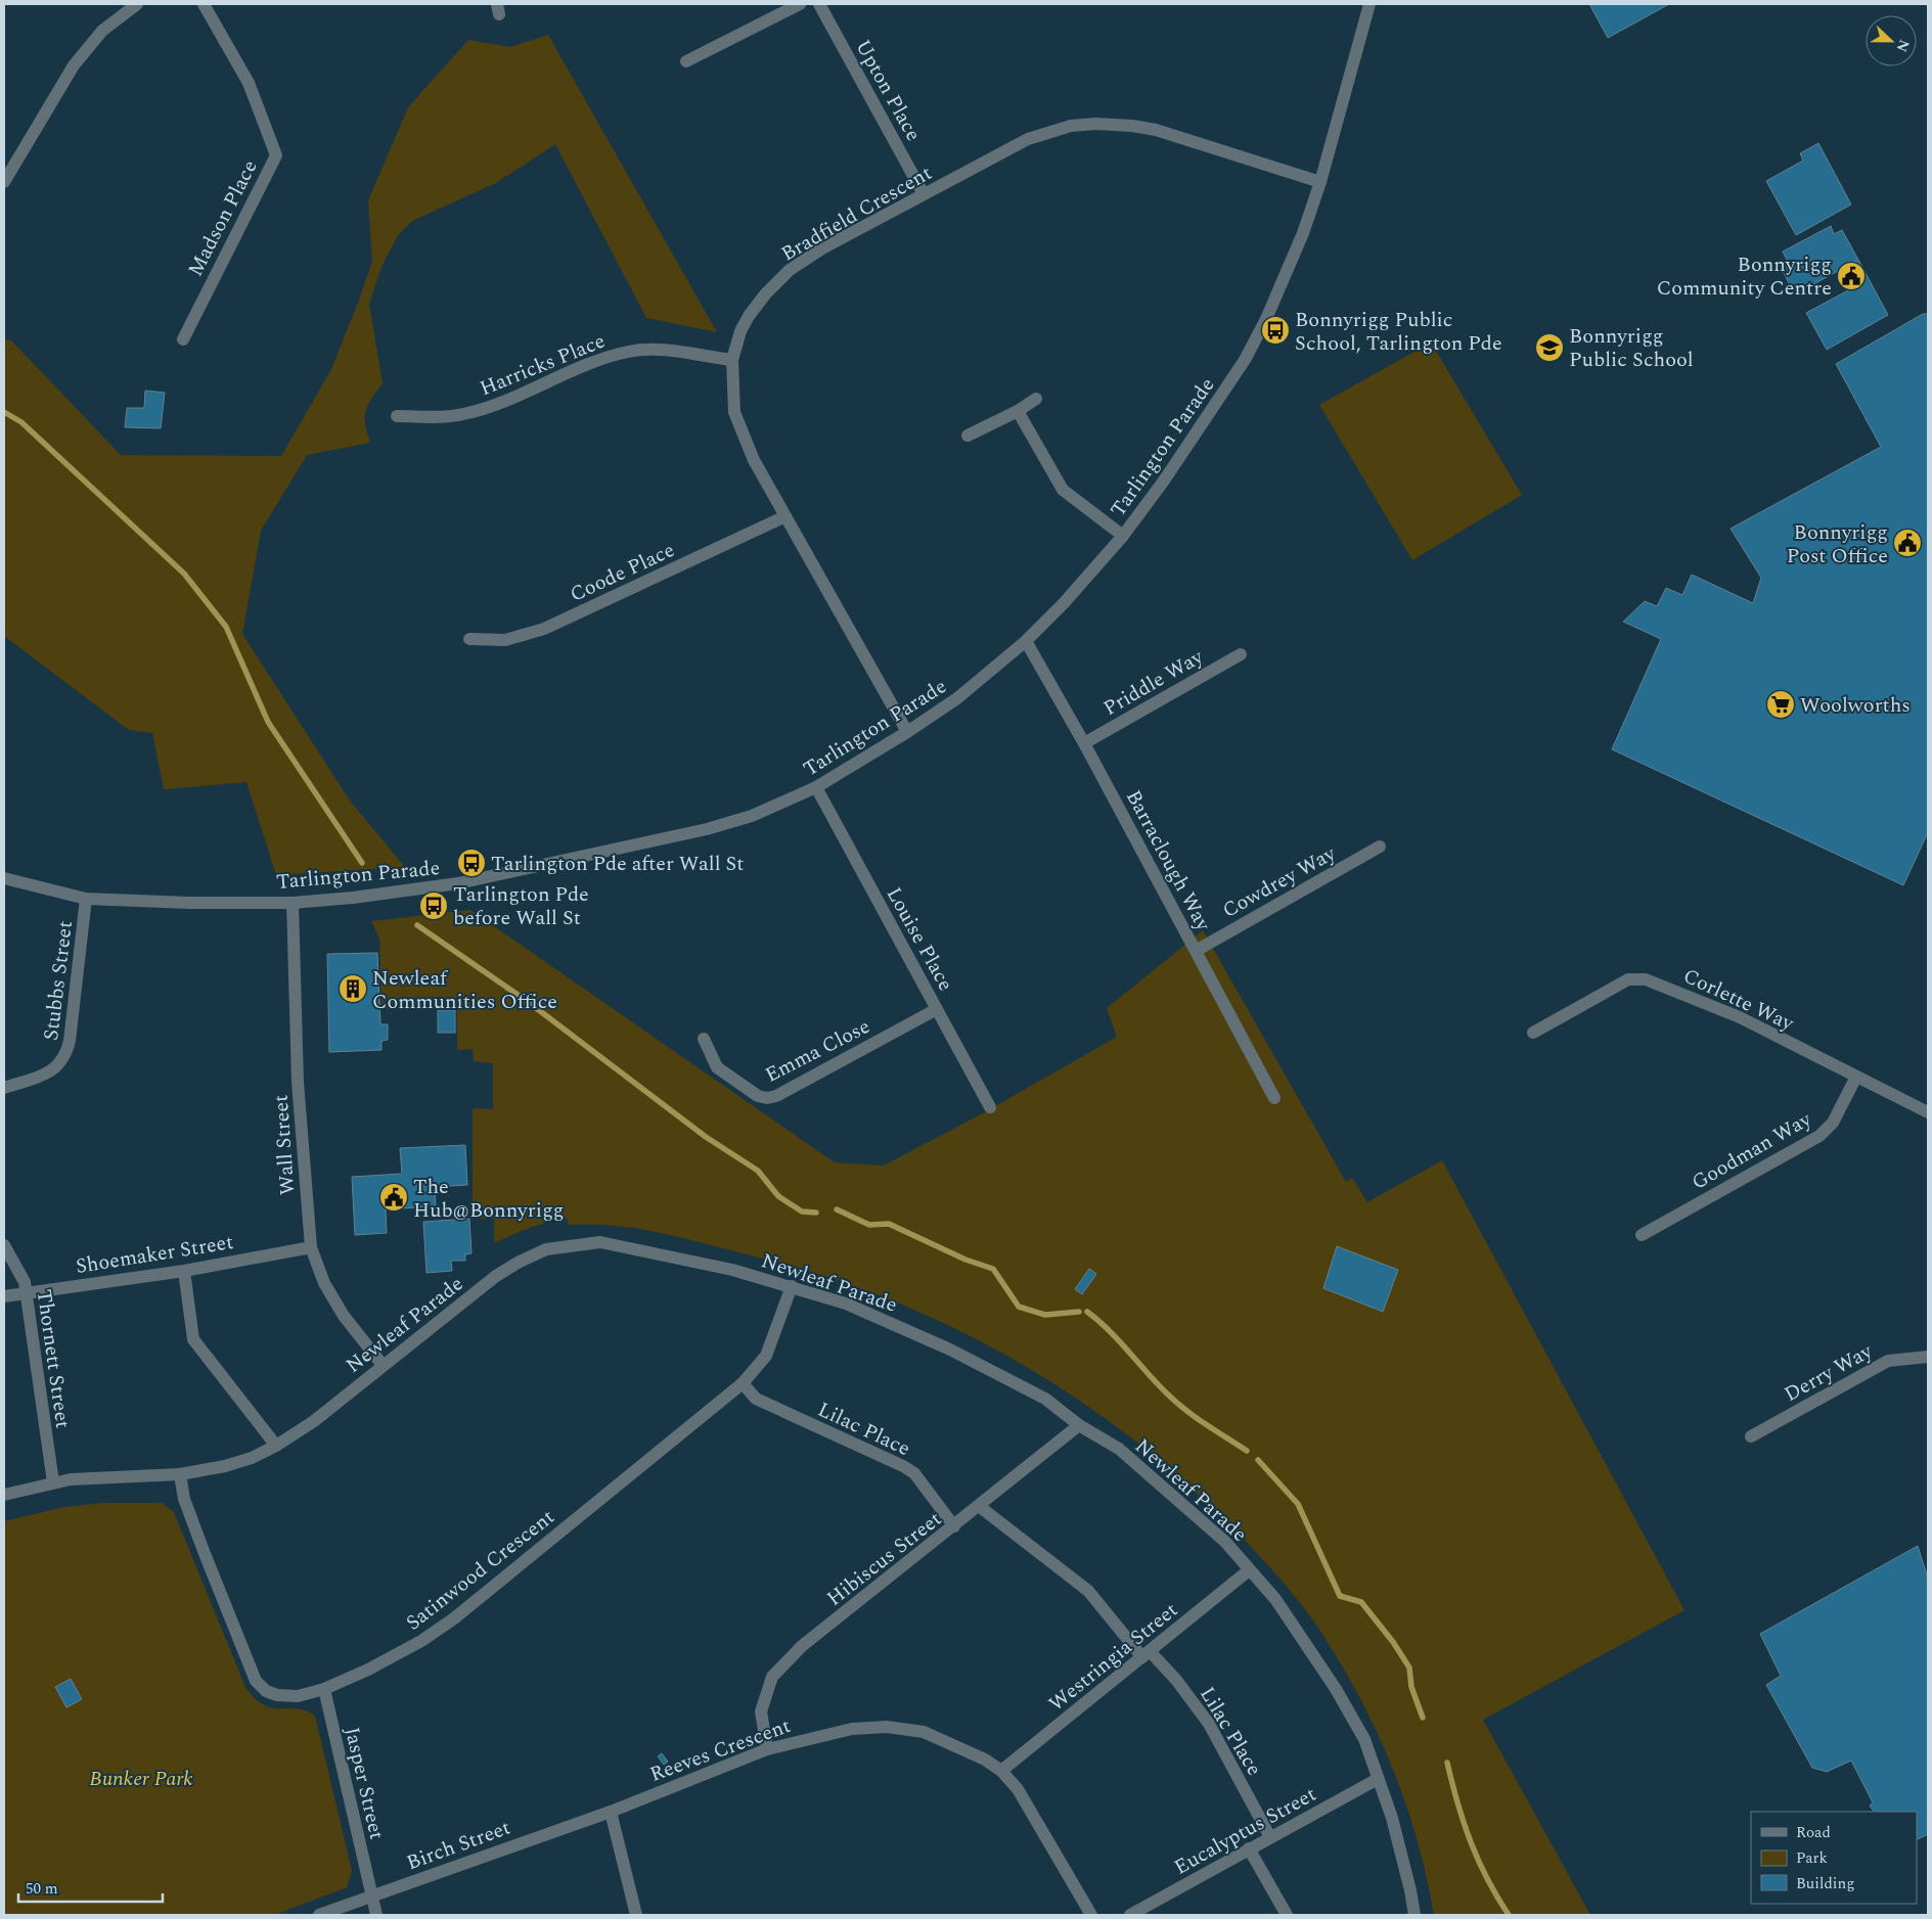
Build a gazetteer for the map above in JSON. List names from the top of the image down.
{
  "streets": {
    "street": [
      "Upton Place",
      "Bradfield Crescent",
      "Madson Place",
      "Harricks Place",
      "Tarlington Parade",
      "Coode Place",
      "Priddle Way",
      "Barraclough Way",
      "Cowdrey Way",
      "Louise Place",
      "Stubbs Street",
      "Corlette Way",
      "Emma Close",
      "Wall Street",
      "Goodman Way",
      "Shoemaker Street",
      "Newleaf Parade",
      "Thornett Street",
      "Derry Way",
      "Lilac Place",
      "Hibiscus Street",
      "Satinwood Crescent",
      "Westringia Street",
      "Reeves Crescent",
      "Jasper Street",
      "Eucalyptus Street",
      "Birch Street"
    ]
  },
  "crossings": [
    ["Upton Place", "Bradfield Crescent"],
    ["Bradfield Crescent", "Harricks Place"],
    ["Bradfield Crescent", "Tarlington Parade"],
    ["Bradfield Crescent", "Coode Place"],
    ["Tarlington Parade", "Barraclough Way"],
    ["Tarlington Parade", "Louise Place"],
    ["Tarlington Parade", "Stubbs Street"],
    ["Tarlington Parade", "Wall Street"],
    ["Priddle Way", "Barraclough Way"],
    ["Barraclough Way", "Cowdrey Way"],
    ["Louise Place", "Emma Close"],
    ["Corlette Way", "Goodman Way"],
    ["Wall Street", "Shoemaker Street"],
    ["Wall Street", "Newleaf Parade"],
    ["Shoemaker Street", "Thornett Street"],
    ["Newleaf Parade", "Thornett Street"],
    ["Newleaf Parade", "Hibiscus Street"],
    ["Newleaf Parade", "Satinwood Crescent"],
    ["Newleaf Parade", "Westringia Street"],
    ["Newleaf Parade", "Eucalyptus Street"],
    ["Lilac Place", "Hibiscus Street"],
    ["Lilac Place", "Satinwood Crescent"],
    ["Lilac Place", "Westringia Street"],
    ["Lilac Place", "Eucalyptus Street"],
    ["Hibiscus Street", "Reeves Crescent"],
    ["Satinwood Crescent", "Jasper Street"],
    ["Westringia Street", "Reeves Crescent"],
    ["Reeves Crescent", "Birch Street"],
    ["Jasper Street", "Birch Street"]
  ],
  "parks": ["Bunker Park"],
  "places": {
    "public building": ["Bonnyrigg Community Centre", "Bonnyrigg Post Office", "The Hub@Bonnyrigg"],
    "bus stop": ["Bonnyrigg Public School, Tarlington Pde", "Tarlington Pde after Wall St", "Tarlington Pde before Wall St"],
    "school or university": ["Bonnyrigg Public School"],
    "supermarket": ["Woolworths"],
    "building": ["Newleaf Communities Office"]
  },
  "legend": ["Road", "Park", "Building"],
  "scale_bar": "50 m",
  "north": "right"
}
